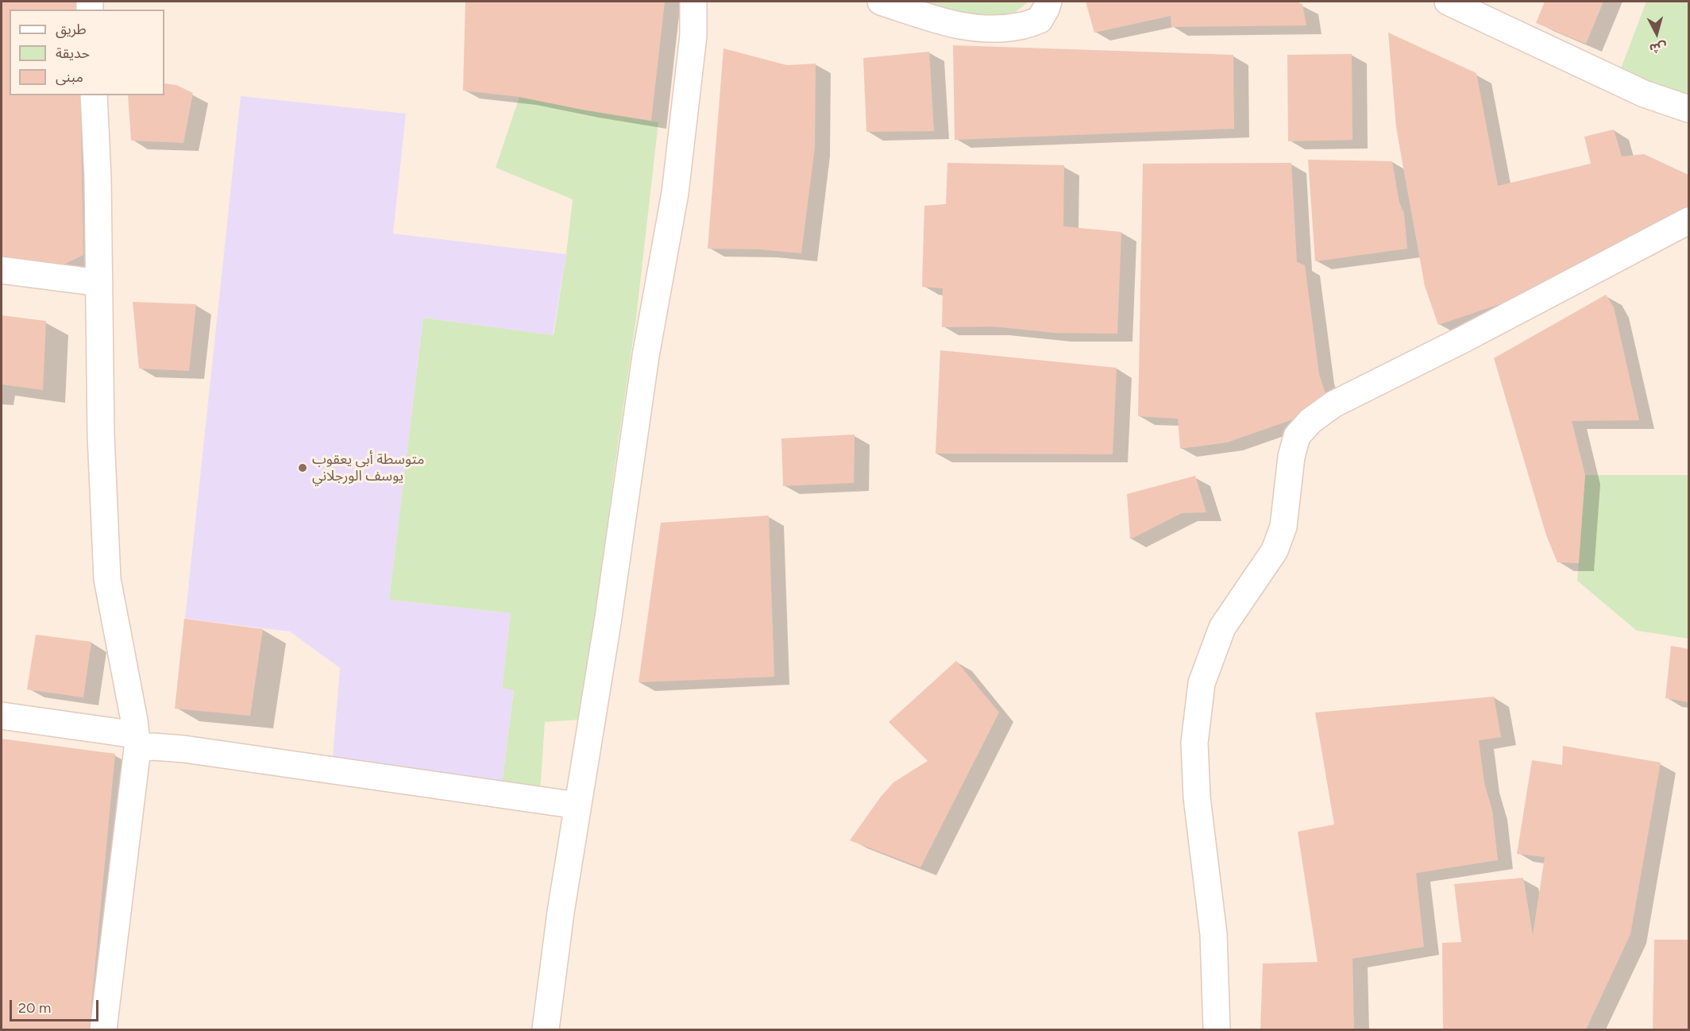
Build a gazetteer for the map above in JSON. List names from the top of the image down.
{
  "places": ["متوسطة أبي يعقوب يوسف الورجلاني"],
  "legend": ["طريق", "حديقة", "مبنى"],
  "scale_bar": "20 m",
  "north": "bottom"
}
